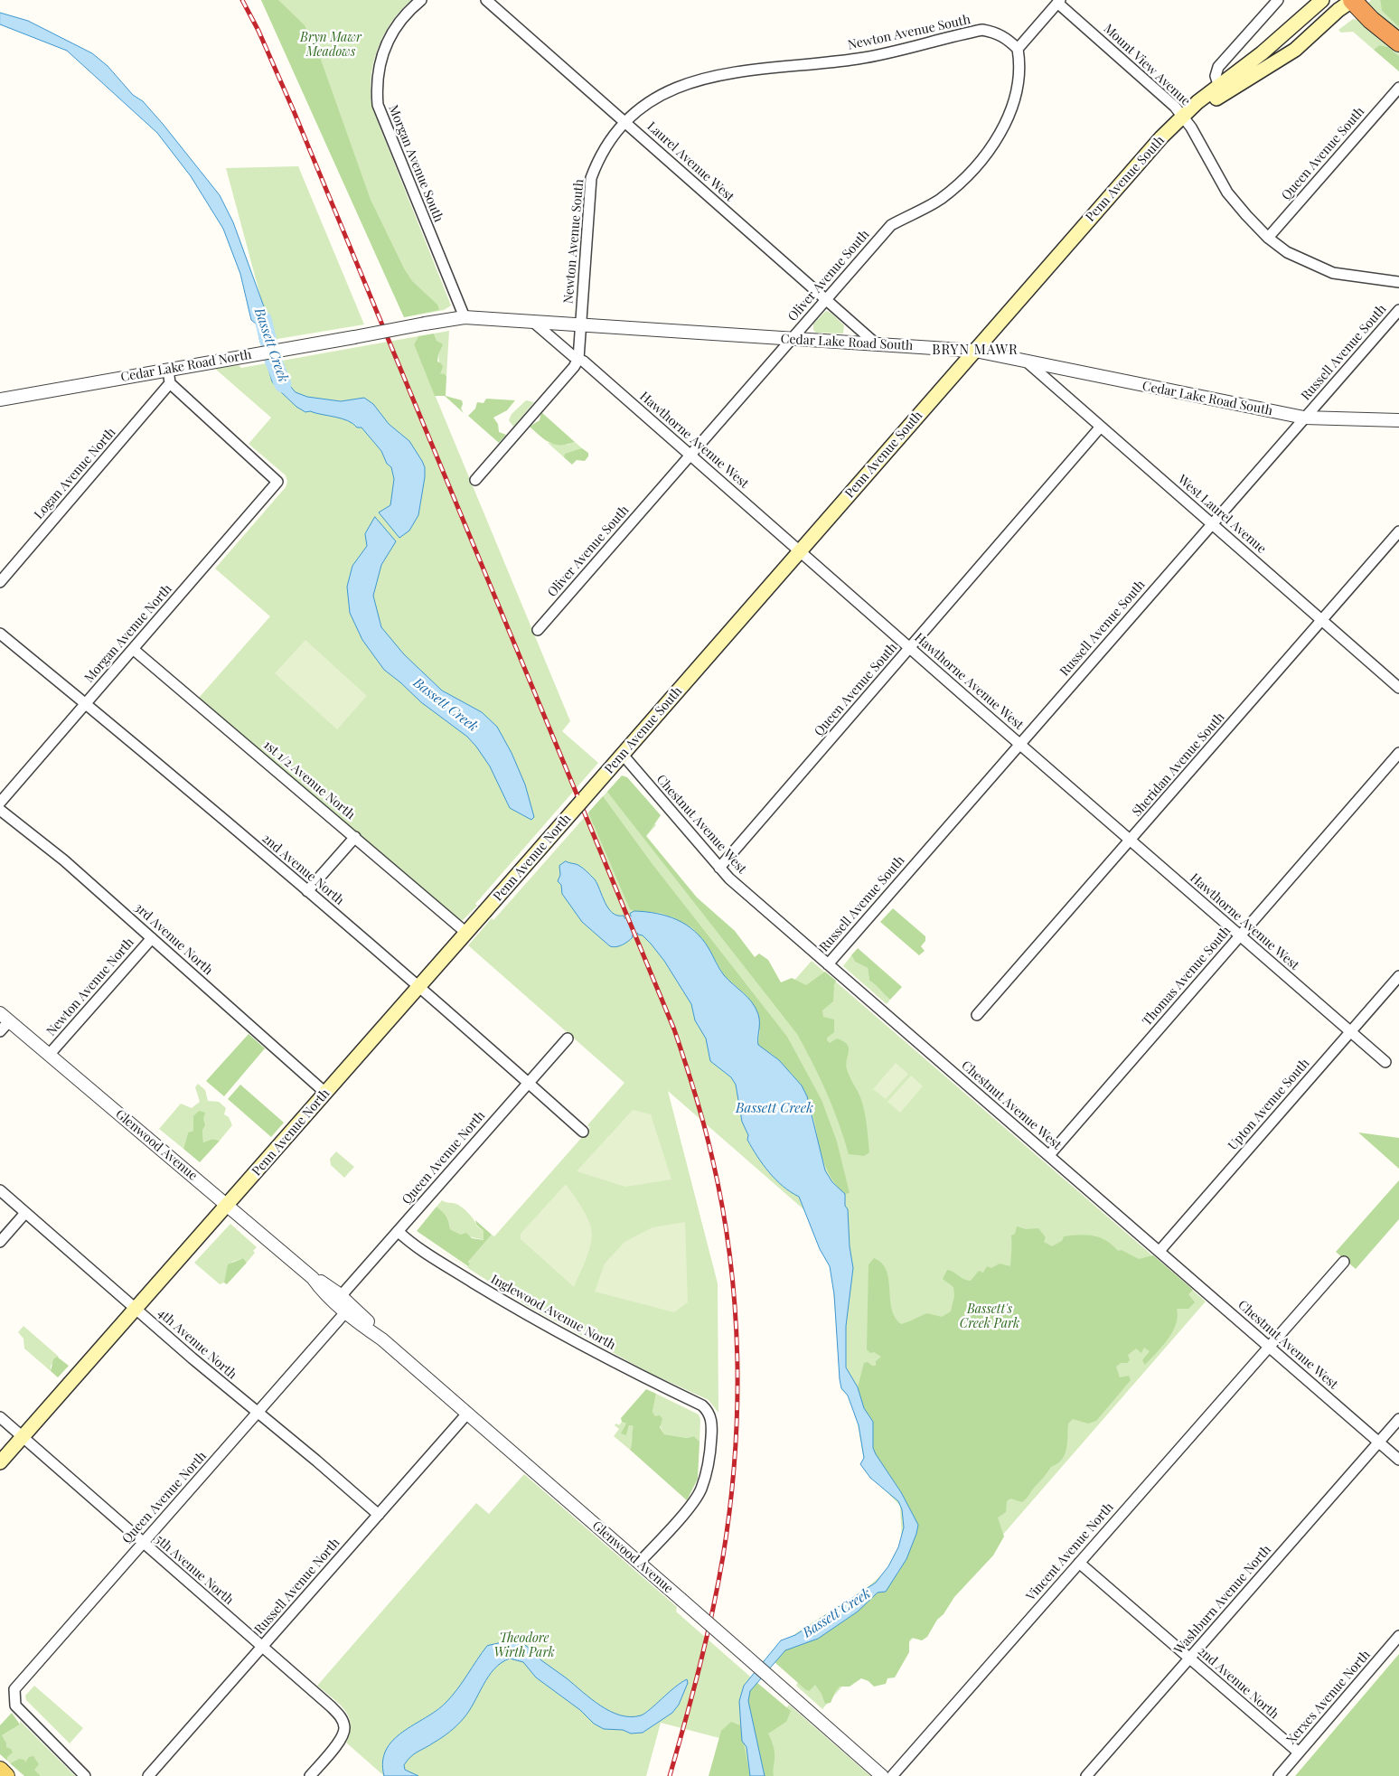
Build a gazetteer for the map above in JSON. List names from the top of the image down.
{
  "streets": {
    "main road": ["Penn Avenue South", "Penn Avenue North"],
    "street": [
      "Newton Avenue South",
      "Mount View Avenue",
      "Queen Avenue South",
      "Laurel Avenue West",
      "Morgan Avenue South",
      "Oliver Avenue South",
      "Cedar Lake Road South",
      "Russell Avenue South",
      "Cedar Lake Road North",
      "Hawthorne Avenue West",
      "Logan Avenue North",
      "West Laurel Avenue",
      "Morgan Avenue North",
      "Sheridan Avenue South",
      "1st 1/2 Avenue North",
      "Chestnut Avenue West",
      "2nd Avenue North",
      "3rd Avenue North",
      "Thomas Avenue South",
      "Newton Avenue North",
      "Upton Avenue South",
      "Glenwood Avenue",
      "Queen Avenue North",
      "Inglewood Avenue North",
      "4th Avenue North",
      "Vincent Avenue North",
      "5th Avenue North",
      "Russell Avenue North",
      "Washburn Avenue North",
      "Xerxes Avenue North"
    ]
  },
  "crossings": [
    ["Newton Avenue South", "Laurel Avenue West"],
    ["Newton Avenue South", "Oliver Avenue South"],
    ["Newton Avenue South", "Cedar Lake Road South"],
    ["Newton Avenue South", "Hawthorne Avenue West"],
    ["Mount View Avenue", "Queen Avenue South"],
    ["Mount View Avenue", "Penn Avenue South"],
    ["Queen Avenue South", "Hawthorne Avenue West"],
    ["Queen Avenue South", "West Laurel Avenue"],
    ["Queen Avenue South", "Chestnut Avenue West"],
    ["Laurel Avenue West", "Oliver Avenue South"],
    ["Laurel Avenue West", "Cedar Lake Road South"],
    ["Morgan Avenue South", "Cedar Lake Road South"],
    ["Penn Avenue South", "Cedar Lake Road South"],
    ["Penn Avenue South", "Hawthorne Avenue West"],
    ["Penn Avenue South", "Chestnut Avenue West"],
    ["Penn Avenue South", "Penn Avenue North"],
    ["Oliver Avenue South", "Cedar Lake Road South"],
    ["Oliver Avenue South", "Hawthorne Avenue West"],
    ["Cedar Lake Road South", "Russell Avenue South"],
    ["Cedar Lake Road South", "Cedar Lake Road North"],
    ["Cedar Lake Road South", "Hawthorne Avenue West"],
    ["Cedar Lake Road South", "West Laurel Avenue"],
    ["Russell Avenue South", "Hawthorne Avenue West"],
    ["Russell Avenue South", "West Laurel Avenue"],
    ["Russell Avenue South", "Chestnut Avenue West"],
    ["Hawthorne Avenue West", "Sheridan Avenue South"],
    ["Hawthorne Avenue West", "Thomas Avenue South"],
    ["Hawthorne Avenue West", "Upton Avenue South"],
    ["Logan Avenue North", "Morgan Avenue North"],
    ["West Laurel Avenue", "Sheridan Avenue South"],
    ["Morgan Avenue North", "1st 1/2 Avenue North"],
    ["Morgan Avenue North", "2nd Avenue North"],
    ["1st 1/2 Avenue North", "Penn Avenue North"],
    ["Chestnut Avenue West", "Thomas Avenue South"],
    ["Chestnut Avenue West", "Upton Avenue South"],
    ["Chestnut Avenue West", "Vincent Avenue North"],
    ["Chestnut Avenue West", "Washburn Avenue North"],
    ["Penn Avenue North", "2nd Avenue North"],
    ["Penn Avenue North", "3rd Avenue North"],
    ["Penn Avenue North", "Glenwood Avenue"],
    ["Penn Avenue North", "4th Avenue North"],
    ["Penn Avenue North", "5th Avenue North"],
    ["2nd Avenue North", "Queen Avenue North"],
    ["2nd Avenue North", "Vincent Avenue North"],
    ["2nd Avenue North", "Washburn Avenue North"],
    ["2nd Avenue North", "Xerxes Avenue North"],
    ["3rd Avenue North", "Newton Avenue North"],
    ["Newton Avenue North", "Glenwood Avenue"],
    ["Glenwood Avenue", "Queen Avenue North"],
    ["Glenwood Avenue", "Inglewood Avenue North"],
    ["Glenwood Avenue", "Russell Avenue North"],
    ["Queen Avenue North", "Inglewood Avenue North"],
    ["Queen Avenue North", "4th Avenue North"],
    ["Queen Avenue North", "5th Avenue North"],
    ["4th Avenue North", "Russell Avenue North"],
    ["5th Avenue North", "Russell Avenue North"]
  ],
  "districts": ["BRYN MAWR"],
  "water": ["Bassett Creek"],
  "parks": ["Bryn Mawr Meadows", "Bassett's Creek Park", "Theodore Wirth Park"]
}
